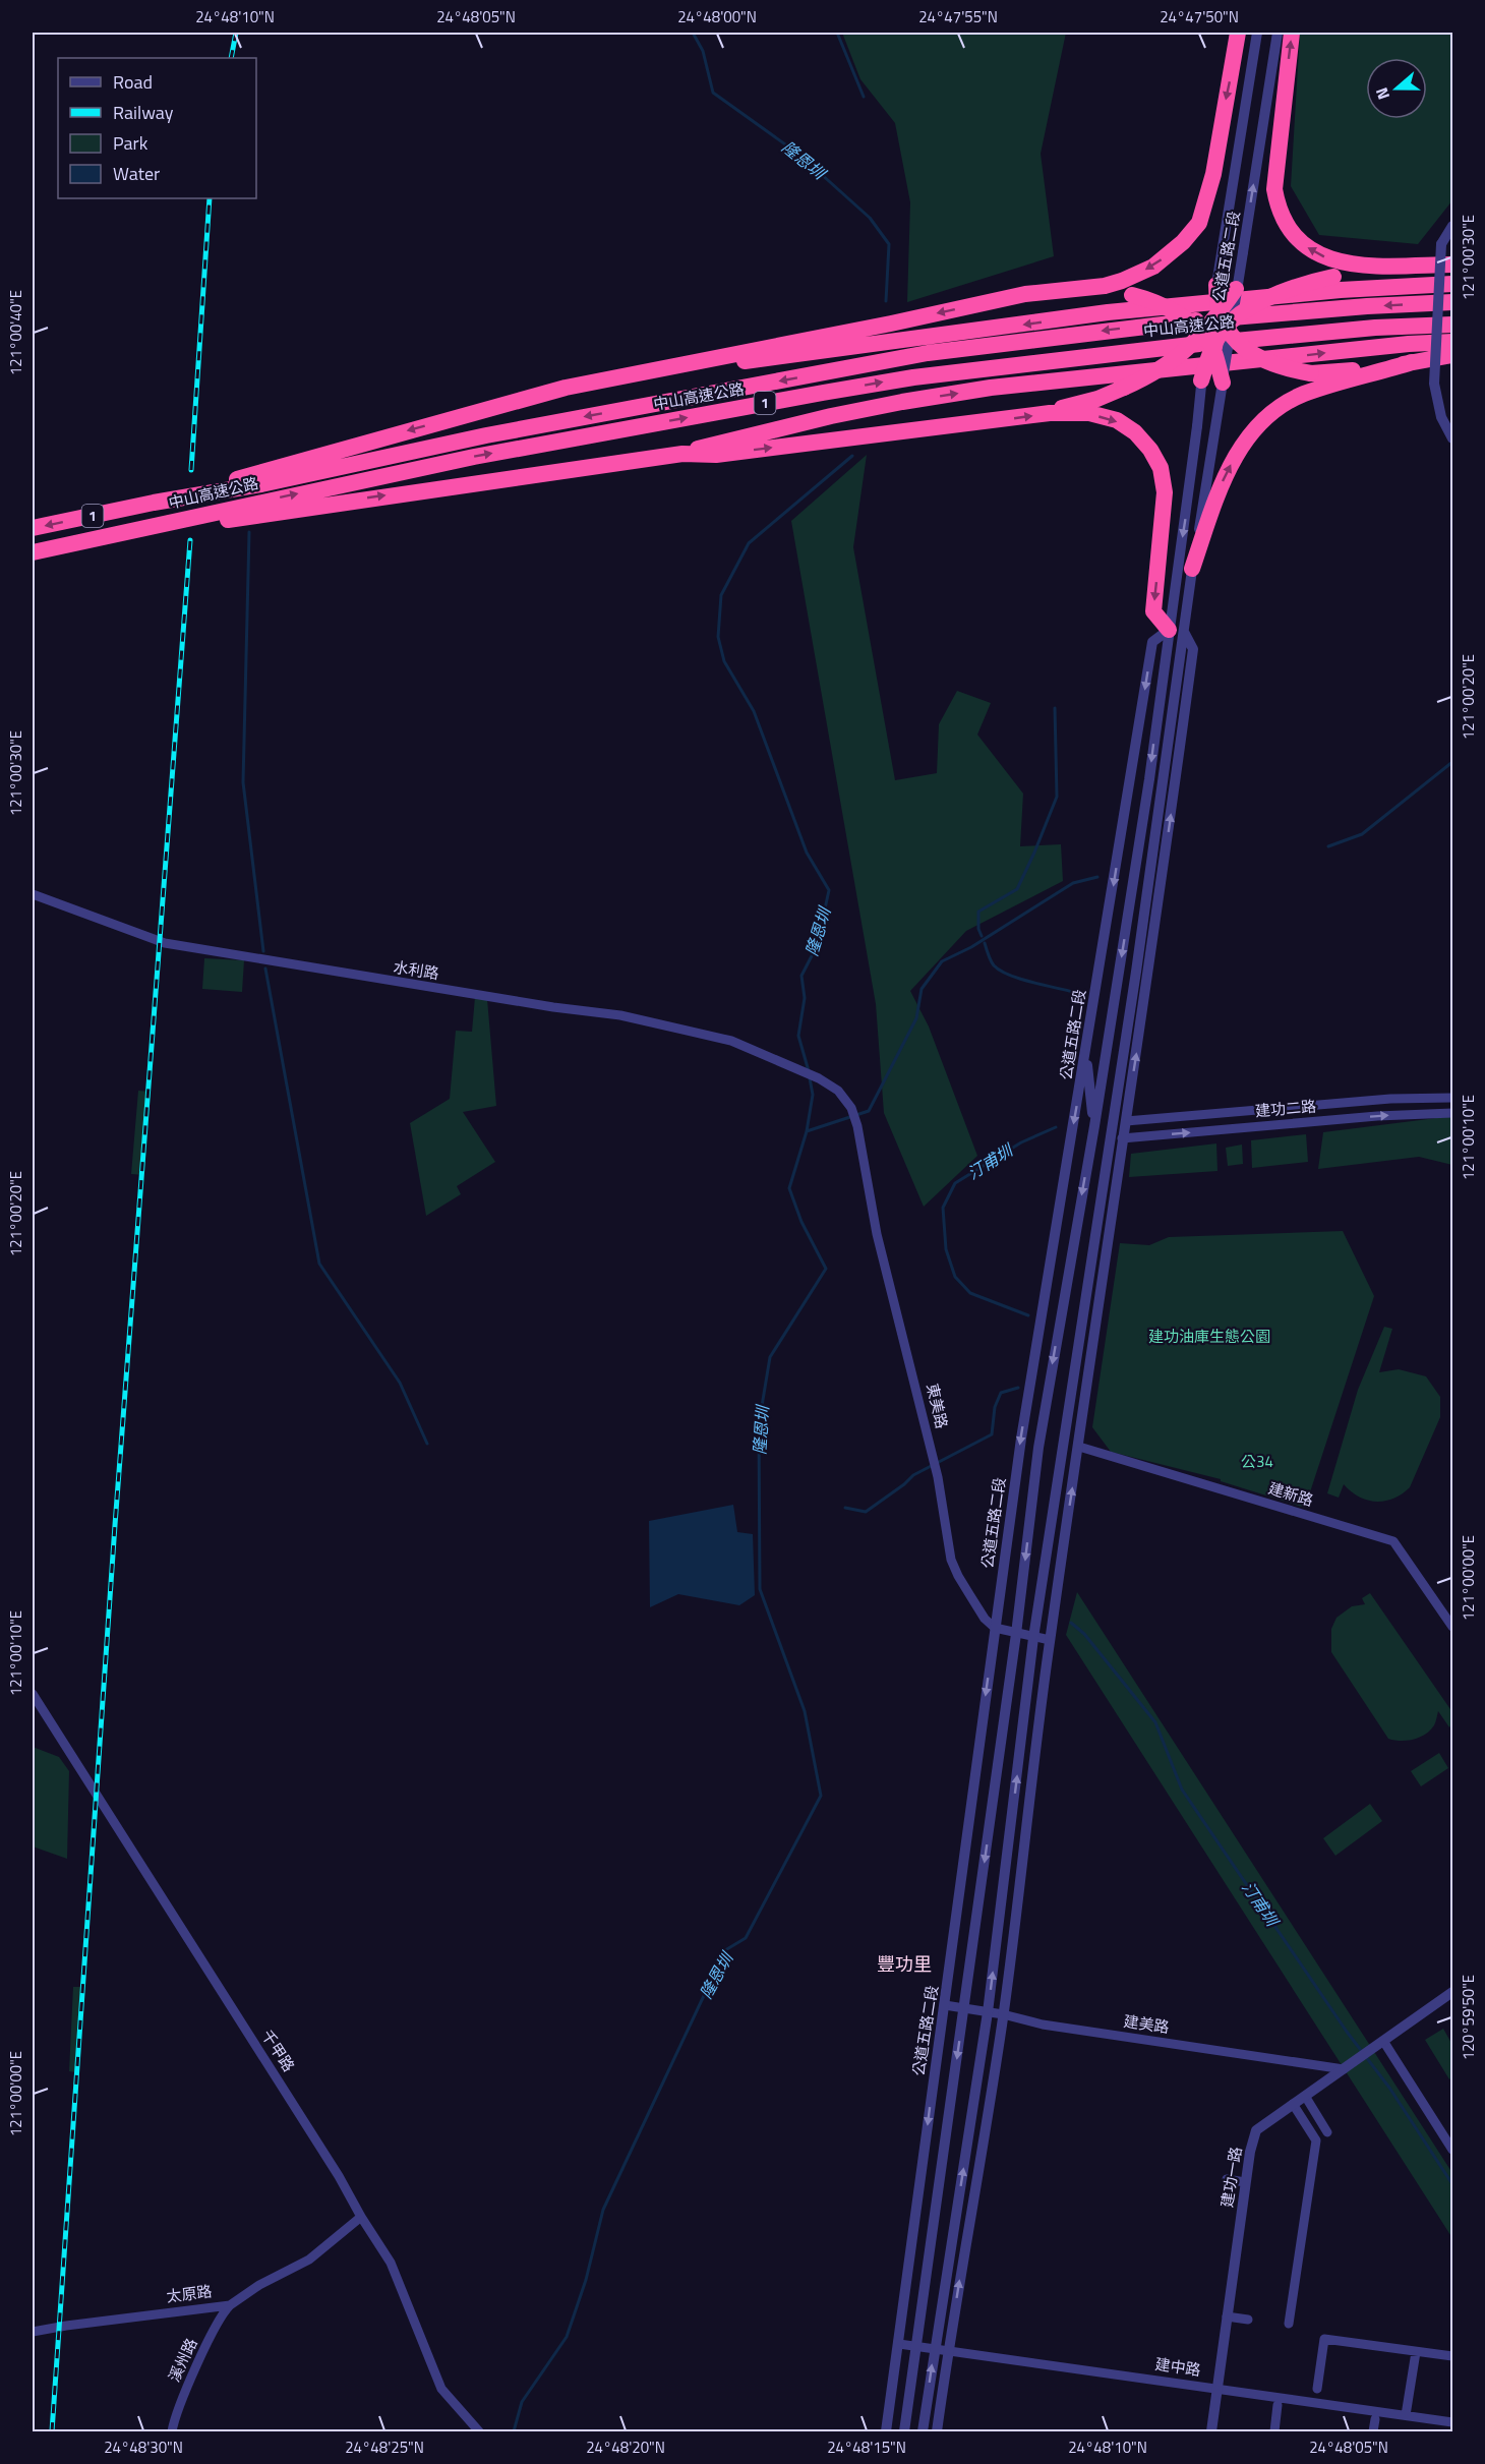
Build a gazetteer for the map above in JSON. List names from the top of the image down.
{
  "streets": {
    "highway": ["中山高速公路", "1"],
    "street": [
      "公道五路二段",
      "水利路",
      "建功二路",
      "東美路",
      "建新路",
      "建美路",
      "千甲路",
      "建功一路",
      "太原路",
      "溪州路",
      "建中路"
    ]
  },
  "crossings": [
    ["公道五路二段", "東美路"],
    ["公道五路二段", "建美路"],
    ["公道五路二段", "建中路"],
    ["水利路", "東美路"],
    ["建美路", "建功一路"],
    ["千甲路", "太原路"],
    ["建功一路", "建中路"],
    ["太原路", "溪州路"]
  ],
  "districts": ["豐功里"],
  "water": ["隆恩圳", "汀甫圳"],
  "parks": ["建功油庫生態公園", "公34"],
  "legend": [
    "Road",
    "Railway",
    "Park",
    "Water"
  ],
  "north": "left",
  "coordinates": [
    "24°48'10\"N",
    "24°48'05\"N",
    "24°48'00\"N",
    "24°47'55\"N",
    "24°47'50\"N",
    "121°00'30\"E",
    "121°00'40\"E",
    "121°00'20\"E",
    "121°00'10\"E",
    "121°00'00\"E",
    "120°59'50\"E",
    "24°48'30\"N",
    "24°48'25\"N",
    "24°48'20\"N",
    "24°48'15\"N"
  ]
}
